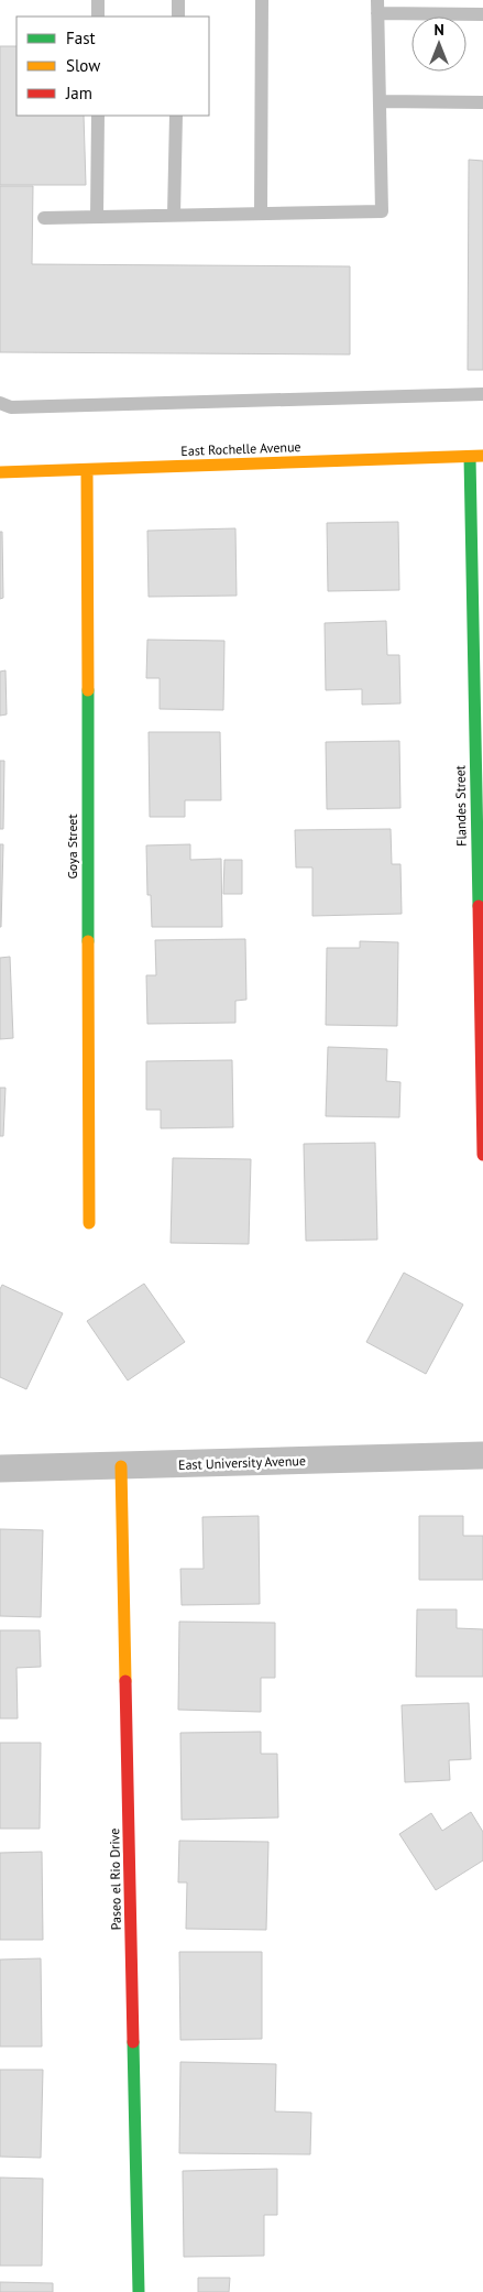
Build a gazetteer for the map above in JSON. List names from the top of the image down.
{
  "streets": {
    "street": [
      "East Rochelle Avenue",
      "Flandes Street",
      "Goya Street",
      "East University Avenue",
      "Paseo el Rio Drive"
    ]
  },
  "crossings": [
    ["East Rochelle Avenue", "Flandes Street"],
    ["East Rochelle Avenue", "Goya Street"],
    ["East University Avenue", "Paseo el Rio Drive"]
  ],
  "legend": ["Fast", "Slow", "Jam"],
  "north": "top"
}
